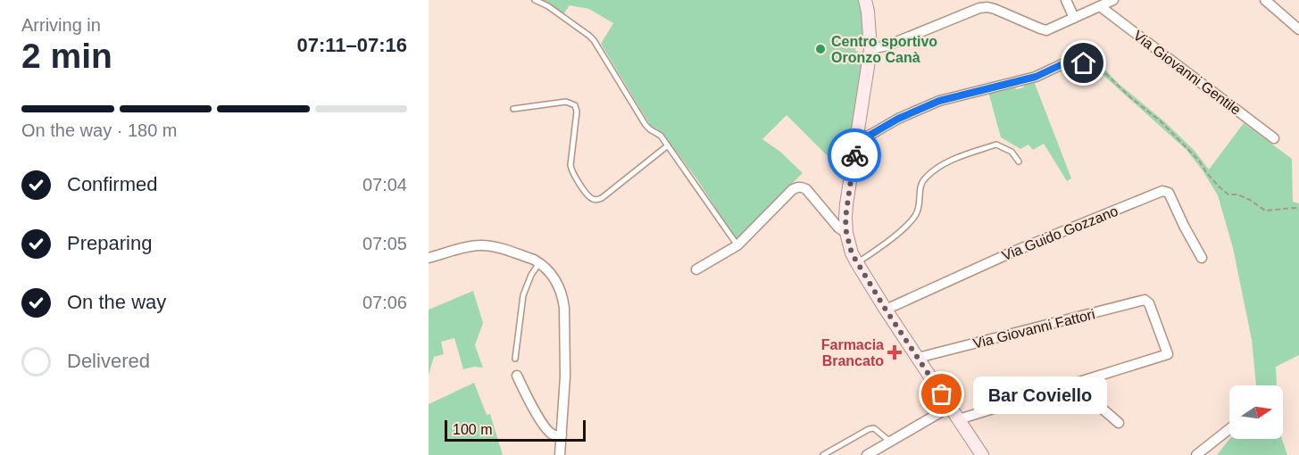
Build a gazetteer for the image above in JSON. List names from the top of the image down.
{
  "streets": {
    "street": ["Via Giovanni Gentile", "Via Guido Gozzano", "Via Giovanni Fattori"]
  },
  "places": {
    "other": ["Centro sportivo Oronzo Canà", "Bar Coviello"],
    "health": ["Farmacia Brancato"]
  },
  "scale_bar": "100 m",
  "north": "right",
  "page": {
    "heading": ["2 min", "Arriving in", "07:11–07:16"],
    "bar": "On the way · 180 m",
    "list": [
      ["Confirmed", "07:04"],
      ["Preparing", "07:05"],
      ["On the way", "07:06"],
      "Delivered"
    ],
    "bubble": "Bar Coviello",
    "scale": "100 m"
  }
}
